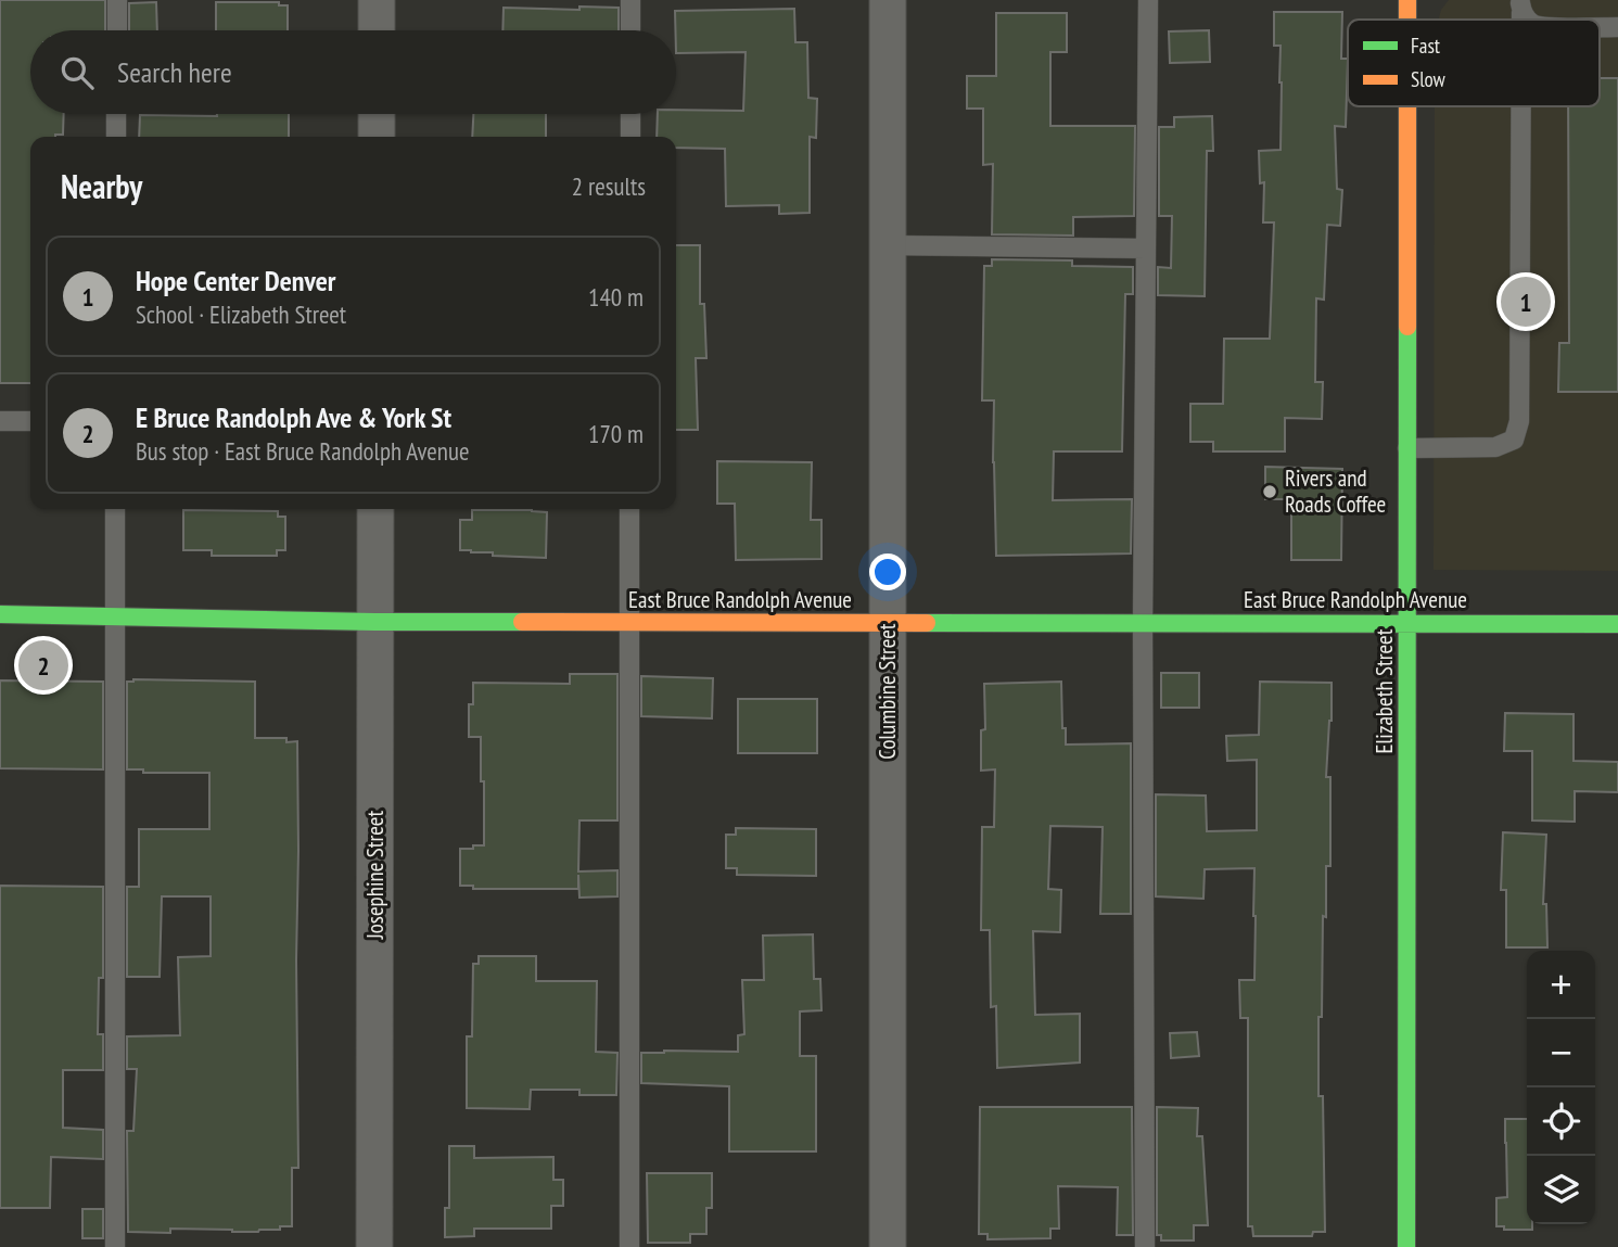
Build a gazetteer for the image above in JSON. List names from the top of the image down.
{
  "streets": {
    "street": [
      "East Bruce Randolph Avenue",
      "Columbine Street",
      "Elizabeth Street",
      "Josephine Street"
    ]
  },
  "crossings": [
    ["East Bruce Randolph Avenue", "Columbine Street"],
    ["East Bruce Randolph Avenue", "Elizabeth Street"],
    ["East Bruce Randolph Avenue", "Josephine Street"]
  ],
  "places": ["Rivers and Roads Coffee"],
  "legend": ["Fast", "Slow"],
  "page": {
    "search": "Search here",
    "heading": ["Nearby", "2 results"],
    "list": [
      {
        "mark": "1",
        "name": "Hope Center Denver",
        "note": "School · Elizabeth Street",
        "value": "140 m"
      },
      {
        "mark": "2",
        "name": "E Bruce Randolph Ave & York St",
        "note": "Bus stop · East Bruce Randolph Avenue",
        "value": "170 m"
      }
    ],
    "pins": ["1", "2"],
    "map_buttons": ["+", "−"]
  }
}
